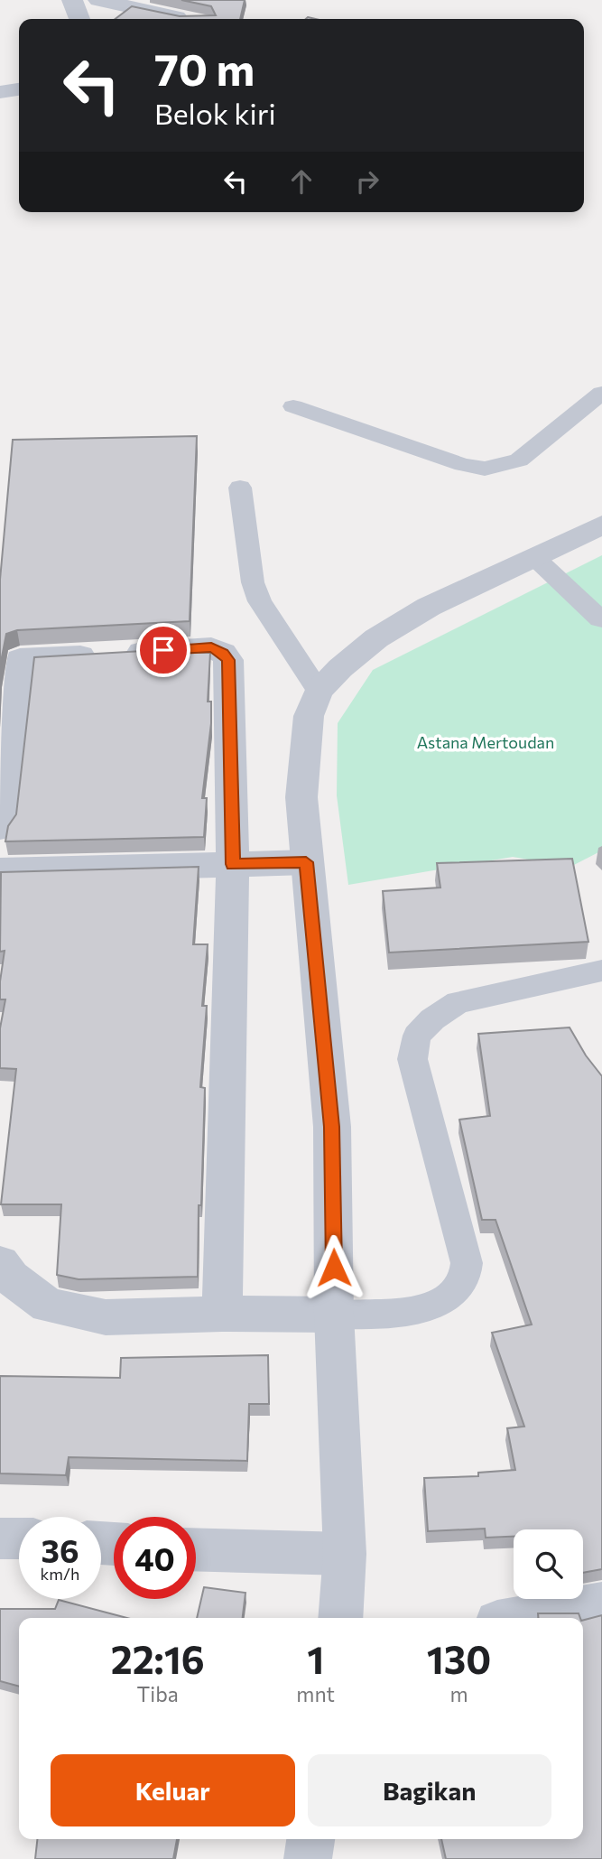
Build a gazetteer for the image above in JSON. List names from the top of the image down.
{
  "parks": ["Astana Mertoudan"],
  "page": {
    "turn": ["70 m", "Belok kiri"],
    "speed": "36 km/h",
    "limit": "40",
    "eta": [
      "22:16",
      "Tiba",
      "1",
      "mnt",
      "130",
      "m"
    ],
    "buttons": ["Keluar", "Bagikan"]
  }
}
